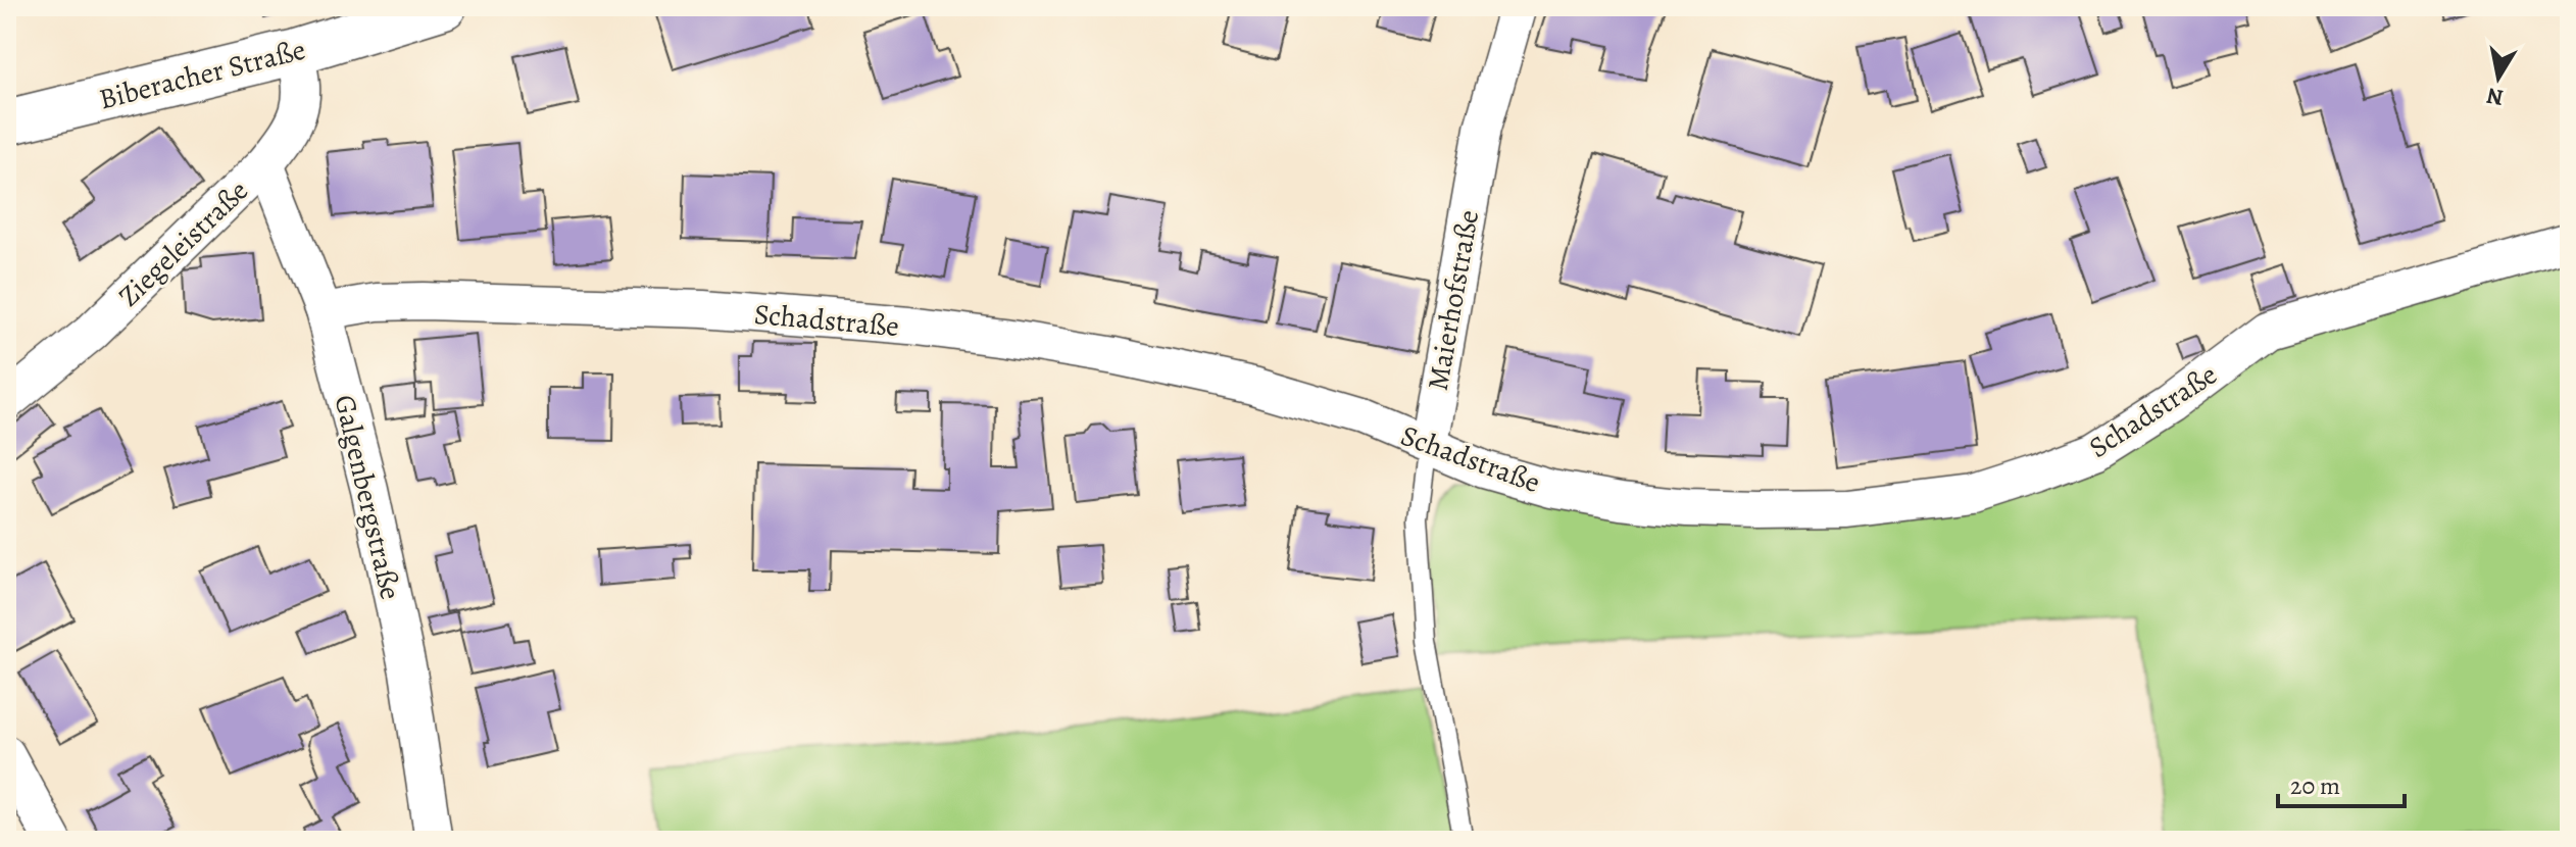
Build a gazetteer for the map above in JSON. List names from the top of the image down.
{
  "streets": {
    "street": [
      "Biberacher Straße",
      "Ziegeleistraße",
      "Maierhofstraße",
      "Schadstraße",
      "Galgenbergstraße"
    ]
  },
  "crossings": [
    ["Biberacher Straße", "Ziegeleistraße"],
    ["Ziegeleistraße", "Galgenbergstraße"],
    ["Maierhofstraße", "Schadstraße"],
    ["Schadstraße", "Galgenbergstraße"]
  ],
  "scale_bar": "20 m",
  "north": "bottom"
}
